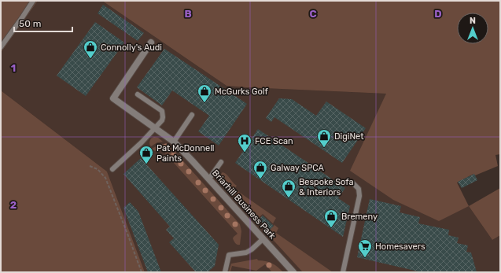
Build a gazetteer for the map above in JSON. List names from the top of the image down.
{
  "streets": {
    "street": ["Briarhill Business Park"]
  },
  "places": {
    "shop": [
      "Connolly's Audi",
      "McGurks Golf",
      "DigiNet",
      "Pat McDonnell Paints",
      "Galway SPCA",
      "Bespoke Sofa & Interiors",
      "Bremeny"
    ],
    "hospital": ["FCE Scan"],
    "supermarket": ["Homesavers"]
  },
  "scale_bar": "50 m",
  "north": "top",
  "grid": {
    "columns": ["B", "C", "D"],
    "rows": ["1", "2"]
  }
}
